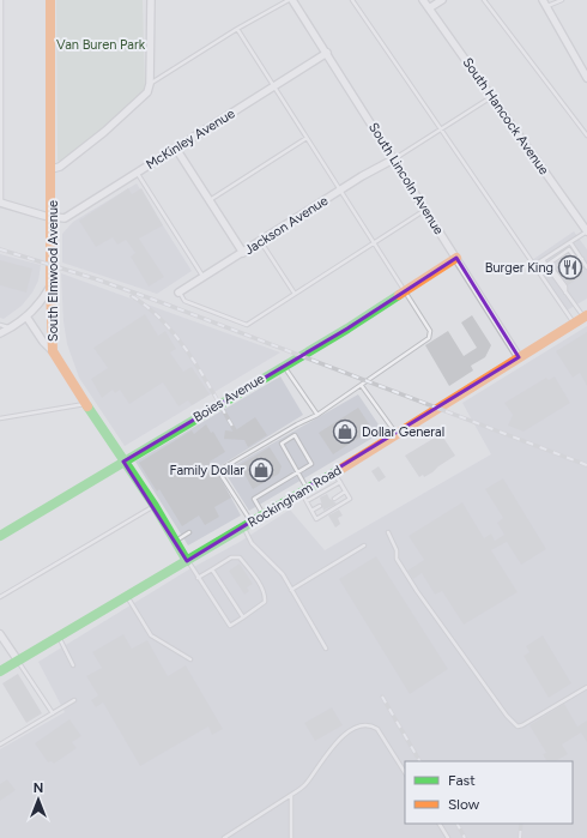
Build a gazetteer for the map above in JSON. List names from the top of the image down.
{
  "streets": {
    "street": [
      "South Hancock Avenue",
      "McKinley Avenue",
      "South Lincoln Avenue",
      "Jackson Avenue",
      "South Elmwood Avenue",
      "Boies Avenue",
      "Rockingham Road"
    ]
  },
  "crossings": [
    ["McKinley Avenue", "South Lincoln Avenue"],
    ["McKinley Avenue", "South Elmwood Avenue"],
    ["South Lincoln Avenue", "Jackson Avenue"],
    ["South Lincoln Avenue", "Boies Avenue"],
    ["South Lincoln Avenue", "Rockingham Road"],
    ["South Elmwood Avenue", "Boies Avenue"],
    ["South Elmwood Avenue", "Rockingham Road"]
  ],
  "parks": ["Van Buren Park"],
  "places": {
    "restaurant": ["Burger King"],
    "shop": ["Dollar General", "Family Dollar"]
  },
  "legend": ["Fast", "Slow"],
  "north": "top"
}
